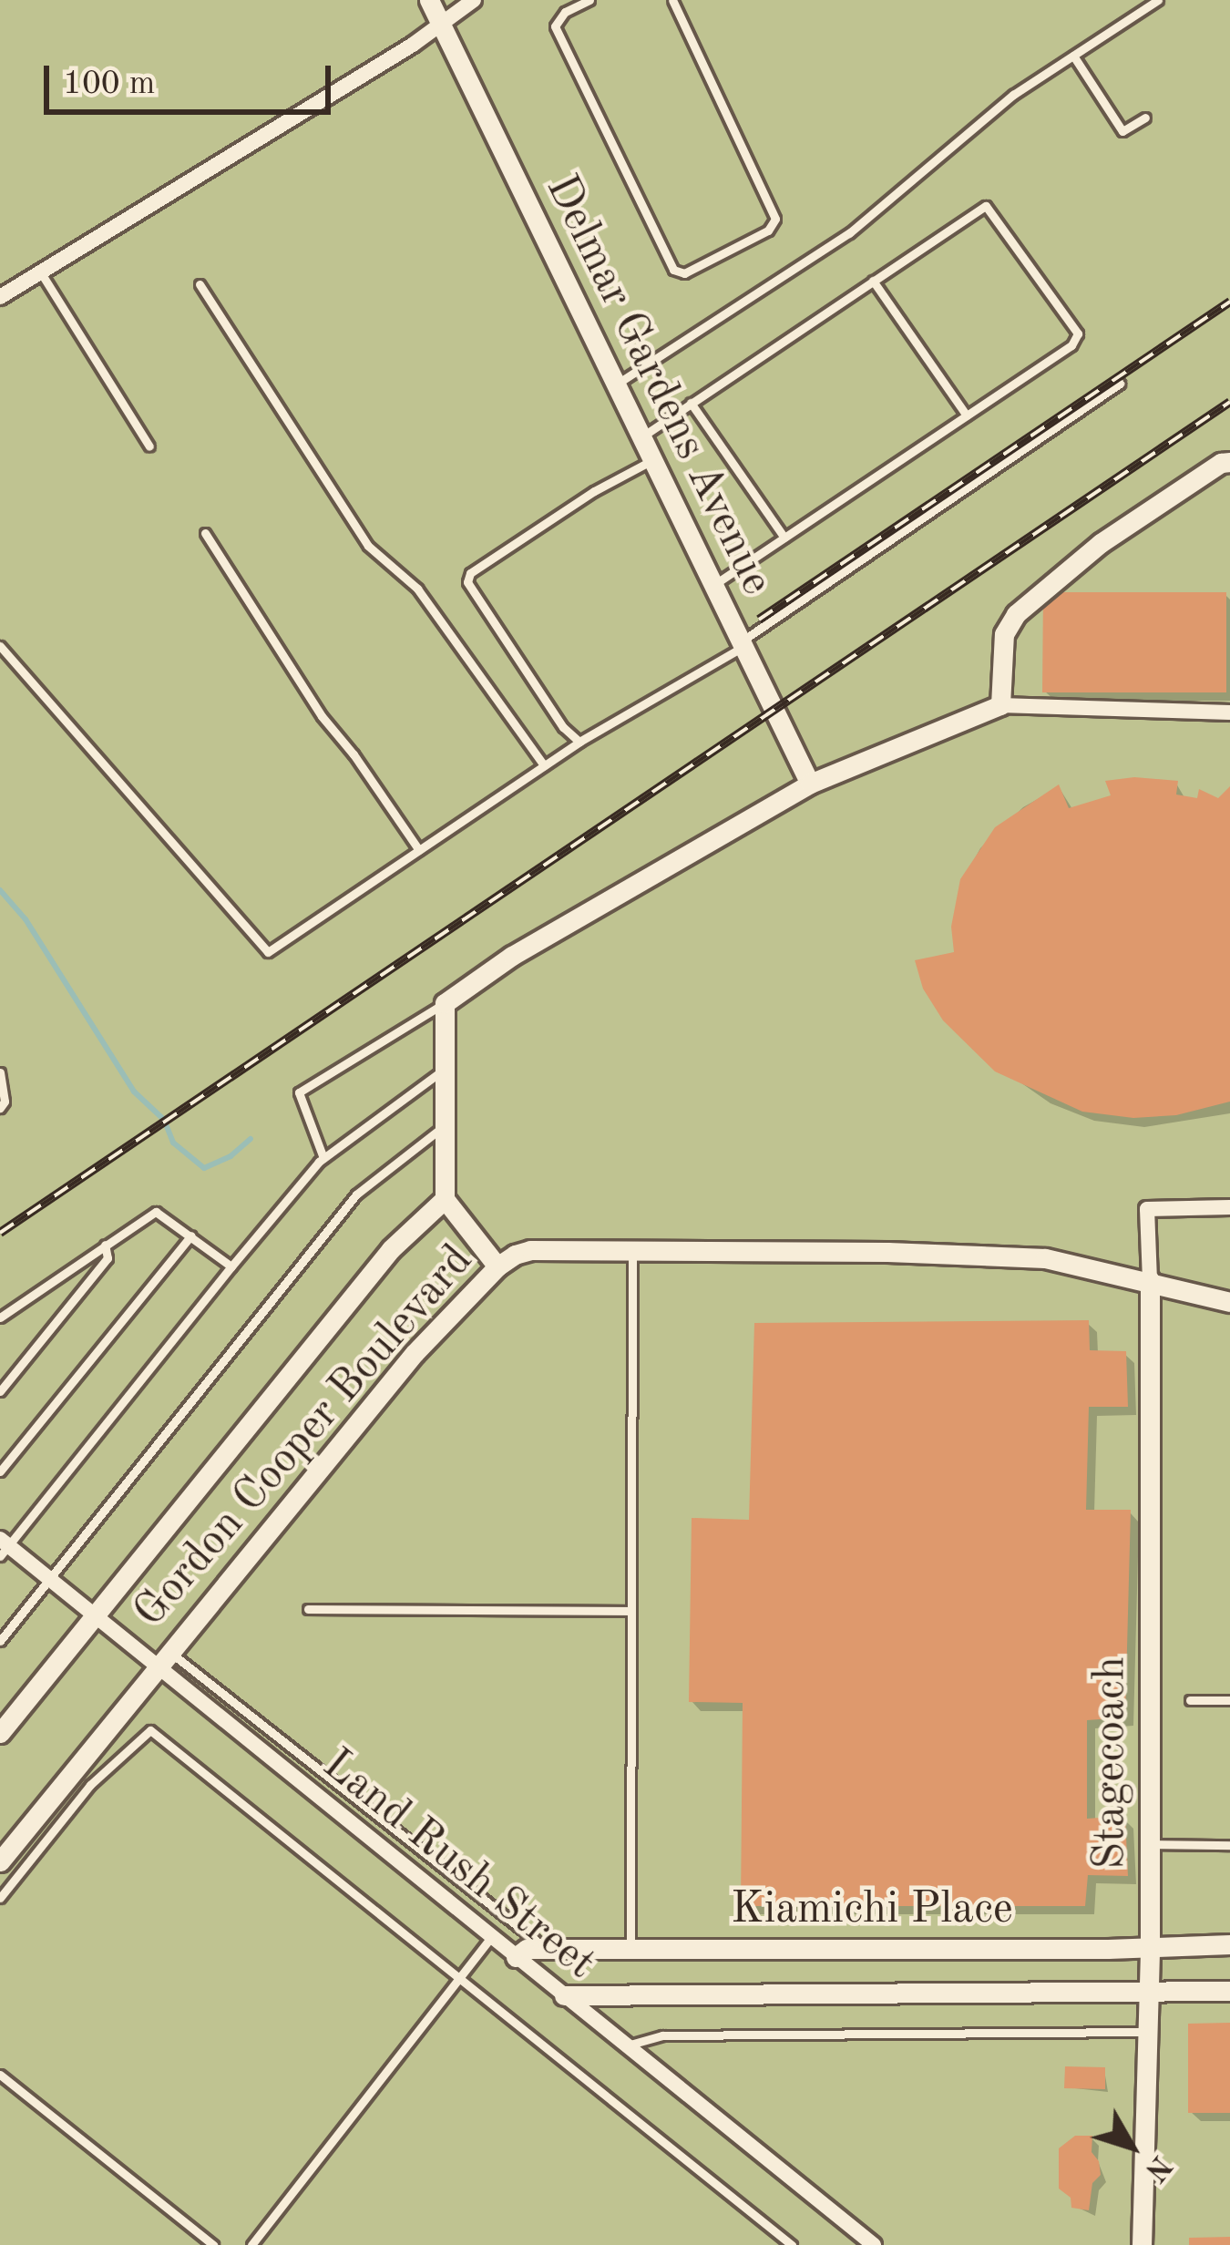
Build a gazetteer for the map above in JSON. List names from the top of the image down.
{
  "streets": {
    "street": [
      "Delmar Gardens Avenue",
      "Gordon Cooper Boulevard",
      "Stagecoach",
      "Land Rush Street",
      "Kiamichi Place"
    ]
  },
  "crossings": [
    ["Gordon Cooper Boulevard", "Stagecoach"],
    ["Gordon Cooper Boulevard", "Land Rush Street"],
    ["Stagecoach", "Kiamichi Place"],
    ["Land Rush Street", "Kiamichi Place"]
  ],
  "scale_bar": "100 m",
  "north": "bottom right"
}
